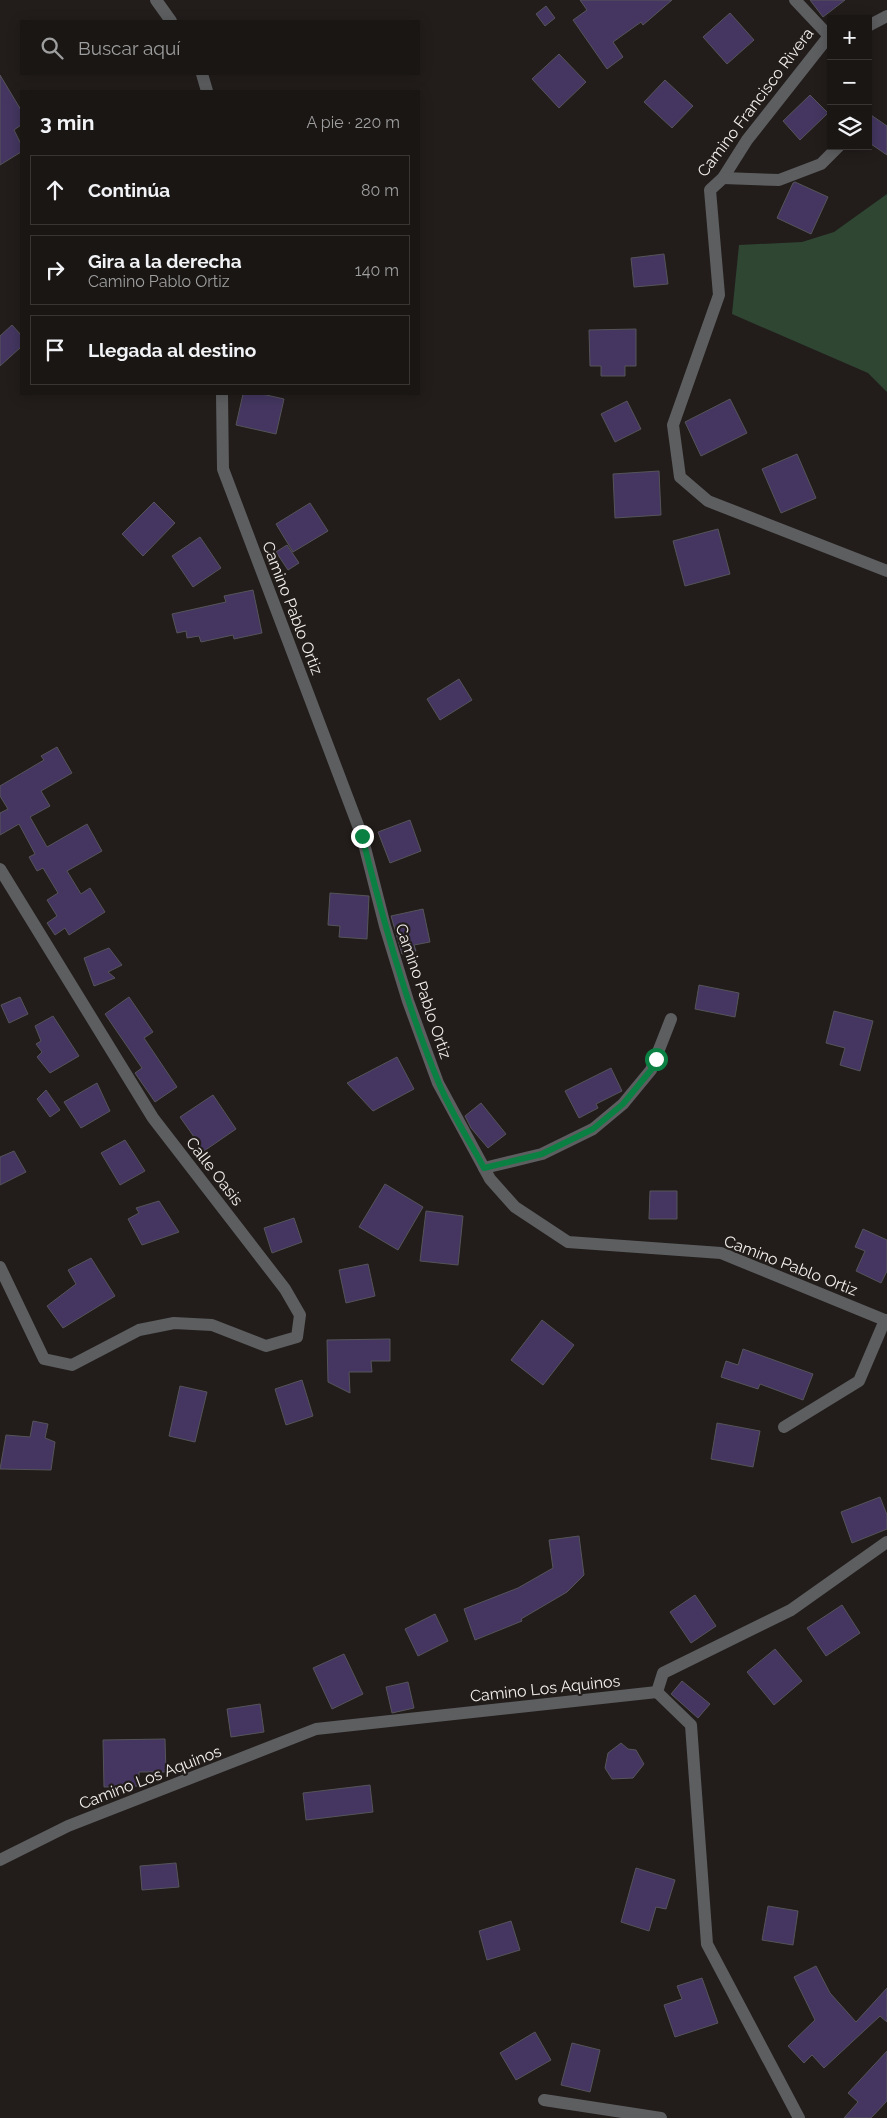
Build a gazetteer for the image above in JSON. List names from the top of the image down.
{
  "streets": {
    "street": [
      "Camino Francisco Rivera",
      "Camino Pablo Ortiz",
      "Calle Oasis",
      "Camino Los Aquinos"
    ]
  },
  "page": {
    "map_buttons": ["+", "−"],
    "search": "Buscar aquí",
    "heading": ["3 min", "A pie · 220 m"],
    "list": [
      ["Continúa", "80 m"],
      ["Gira a la derecha", "Camino Pablo Ortiz", "140 m"],
      "Llegada al destino"
    ]
  }
}
